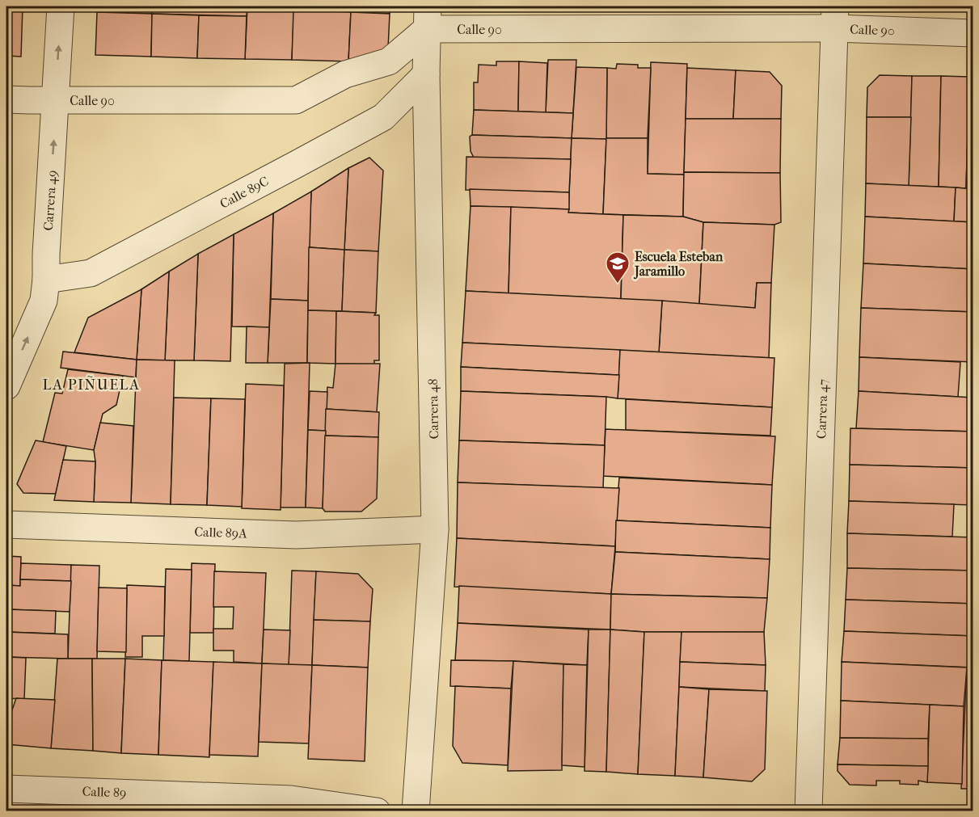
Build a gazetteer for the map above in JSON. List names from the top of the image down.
{
  "streets": {
    "street": [
      "Calle 90",
      "Calle 89C",
      "Carrera 49",
      "Carrera 48",
      "Carrera 47",
      "Calle 89A",
      "Calle 89"
    ]
  },
  "crossings": [
    ["Calle 90", "Carrera 49"],
    ["Calle 90", "Carrera 48"],
    ["Calle 90", "Carrera 47"],
    ["Calle 89C", "Carrera 49"],
    ["Calle 89C", "Carrera 48"],
    ["Carrera 48", "Calle 89A"]
  ],
  "one_way": ["Carrera 49"],
  "districts": ["LA PIÑUELA"],
  "places": {
    "school or university": ["Escuela Esteban Jaramillo"]
  }
}
